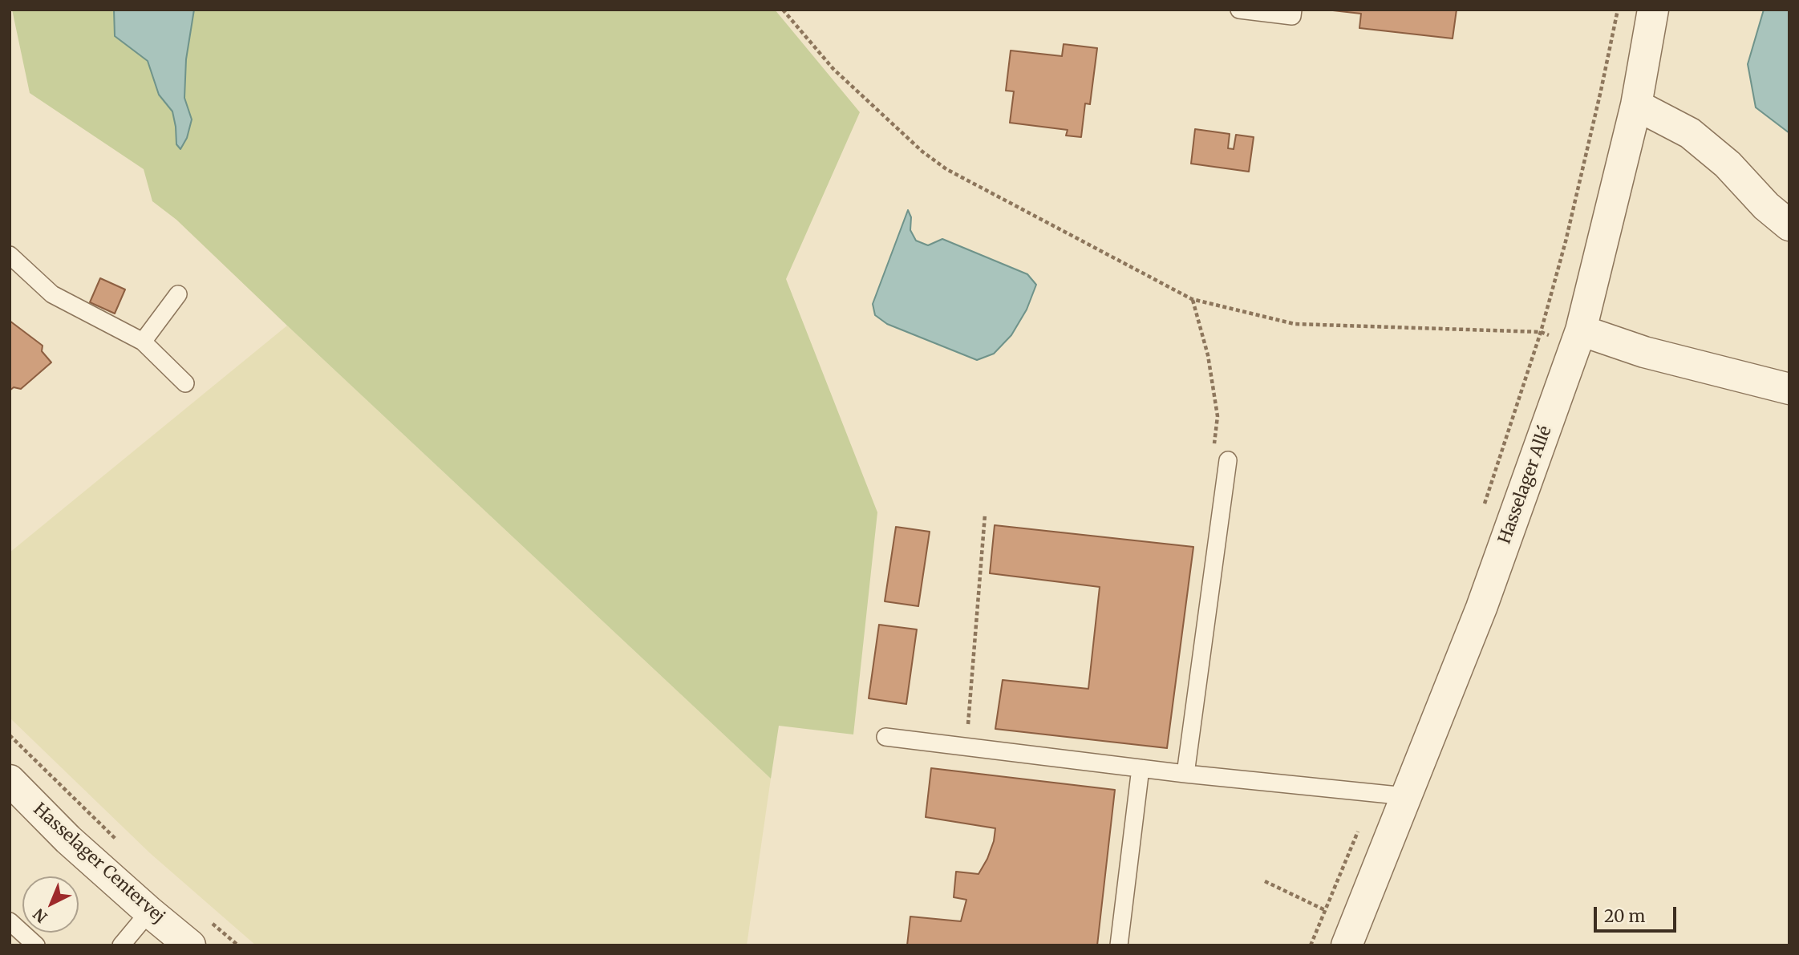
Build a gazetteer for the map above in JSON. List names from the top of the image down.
{
  "streets": {
    "street": ["Hasselager Allé", "Hasselager Centervej"]
  },
  "scale_bar": "20 m",
  "north": "bottom left"
}
